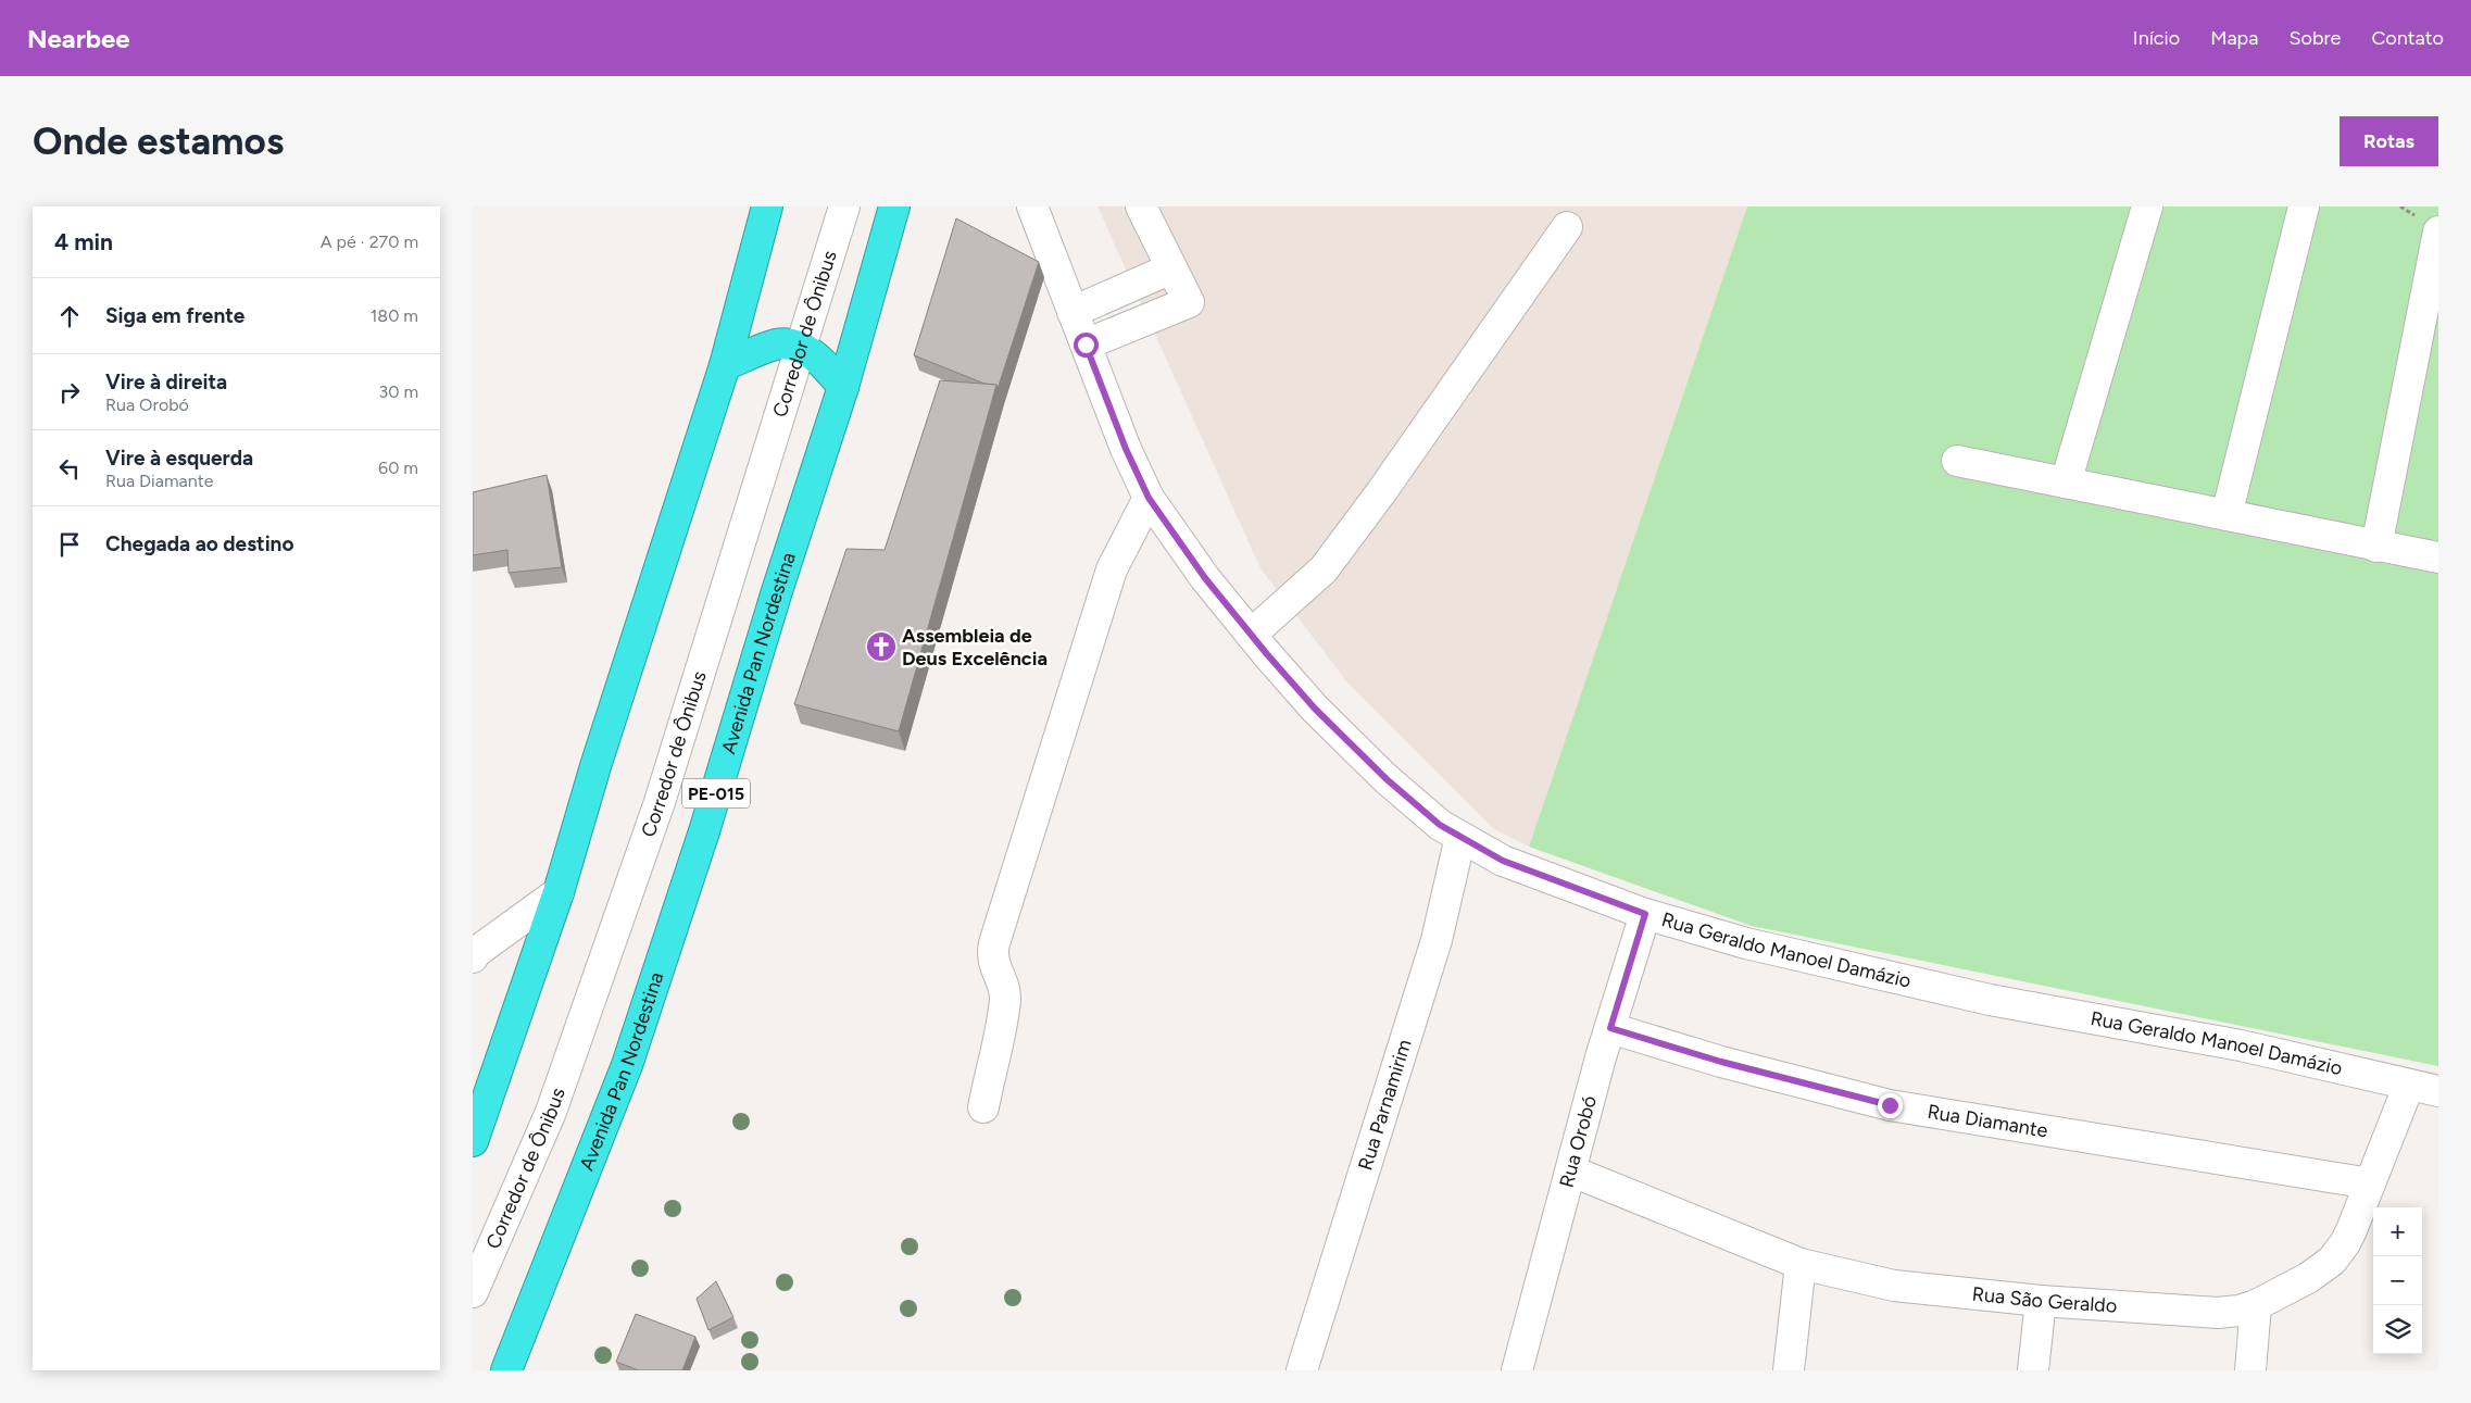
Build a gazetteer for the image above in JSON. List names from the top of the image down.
{
  "streets": {
    "highway": ["Avenida Pan Nordestina", "PE-015"],
    "street": [
      "Corredor de Ônibus",
      "Rua Geraldo Manoel Damázio",
      "Rua Parnamirim",
      "Rua Diamante",
      "Rua Orobó",
      "Rua São Geraldo"
    ]
  },
  "crossings": [
    ["Rua Geraldo Manoel Damázio", "Rua Parnamirim"],
    ["Rua Geraldo Manoel Damázio", "Rua Orobó"],
    ["Rua Geraldo Manoel Damázio", "Rua São Geraldo"],
    ["Rua Diamante", "Rua Orobó"],
    ["Rua Diamante", "Rua São Geraldo"],
    ["Rua Orobó", "Rua São Geraldo"]
  ],
  "places": {
    "church": ["Assembleia de Deus Excelência"]
  },
  "page": {
    "header": "Nearbee",
    "nav": [
      "Início",
      "Mapa",
      "Sobre",
      "Contato"
    ],
    "buttons": "Rotas",
    "title": "Onde estamos",
    "heading": ["4 min", "A pé · 270 m"],
    "list": [
      ["Siga em frente", "180 m"],
      ["Vire à direita", "Rua Orobó", "30 m"],
      ["Vire à esquerda", "Rua Diamante", "60 m"],
      "Chegada ao destino"
    ],
    "map_buttons": ["+", "−"]
  }
}
